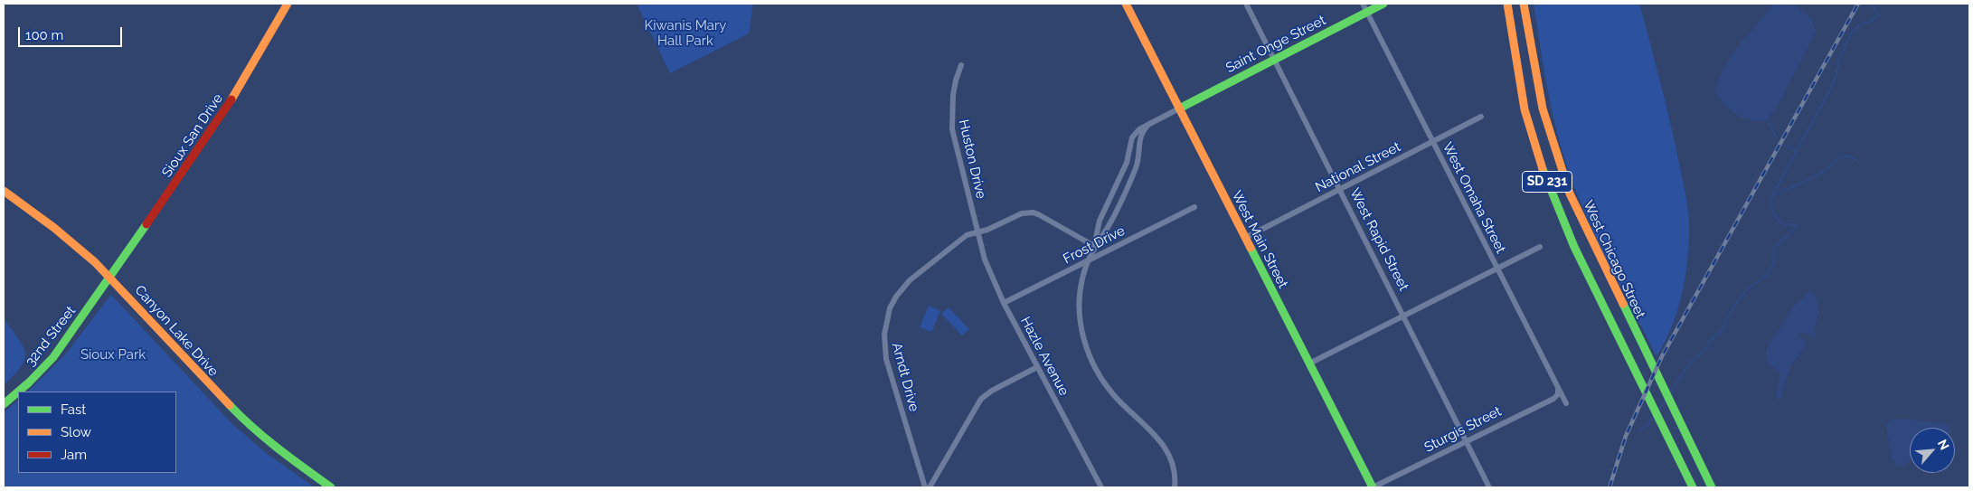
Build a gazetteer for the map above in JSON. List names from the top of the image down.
{
  "streets": {
    "main road": [
      "Saint Onge Street",
      "Sioux San Drive",
      "SD 231",
      "West Main Street",
      "West Chicago Street",
      "Canyon Lake Drive",
      "32nd Street"
    ],
    "street": [
      "Huston Drive",
      "National Street",
      "West Omaha Street",
      "West Rapid Street",
      "Frost Drive",
      "Hazle Avenue",
      "Arndt Drive",
      "Sturgis Street"
    ]
  },
  "crossings": [
    ["Saint Onge Street", "West Omaha Street"],
    ["Saint Onge Street", "West Main Street"],
    ["Saint Onge Street", "West Rapid Street"],
    ["Sioux San Drive", "Canyon Lake Drive"],
    ["Sioux San Drive", "32nd Street"],
    ["Huston Drive", "Hazle Avenue"],
    ["Huston Drive", "Arndt Drive"],
    ["National Street", "West Omaha Street"],
    ["National Street", "West Main Street"],
    ["National Street", "West Rapid Street"],
    ["West Omaha Street", "Sturgis Street"],
    ["West Main Street", "Sturgis Street"],
    ["West Rapid Street", "Sturgis Street"],
    ["Frost Drive", "Hazle Avenue"],
    ["Canyon Lake Drive", "32nd Street"],
    ["Hazle Avenue", "Arndt Drive"]
  ],
  "parks": ["Kiwanis Mary Hall Park", "Sioux Park"],
  "legend": ["Fast", "Slow", "Jam"],
  "scale_bar": "100 m",
  "north": "top right"
}
